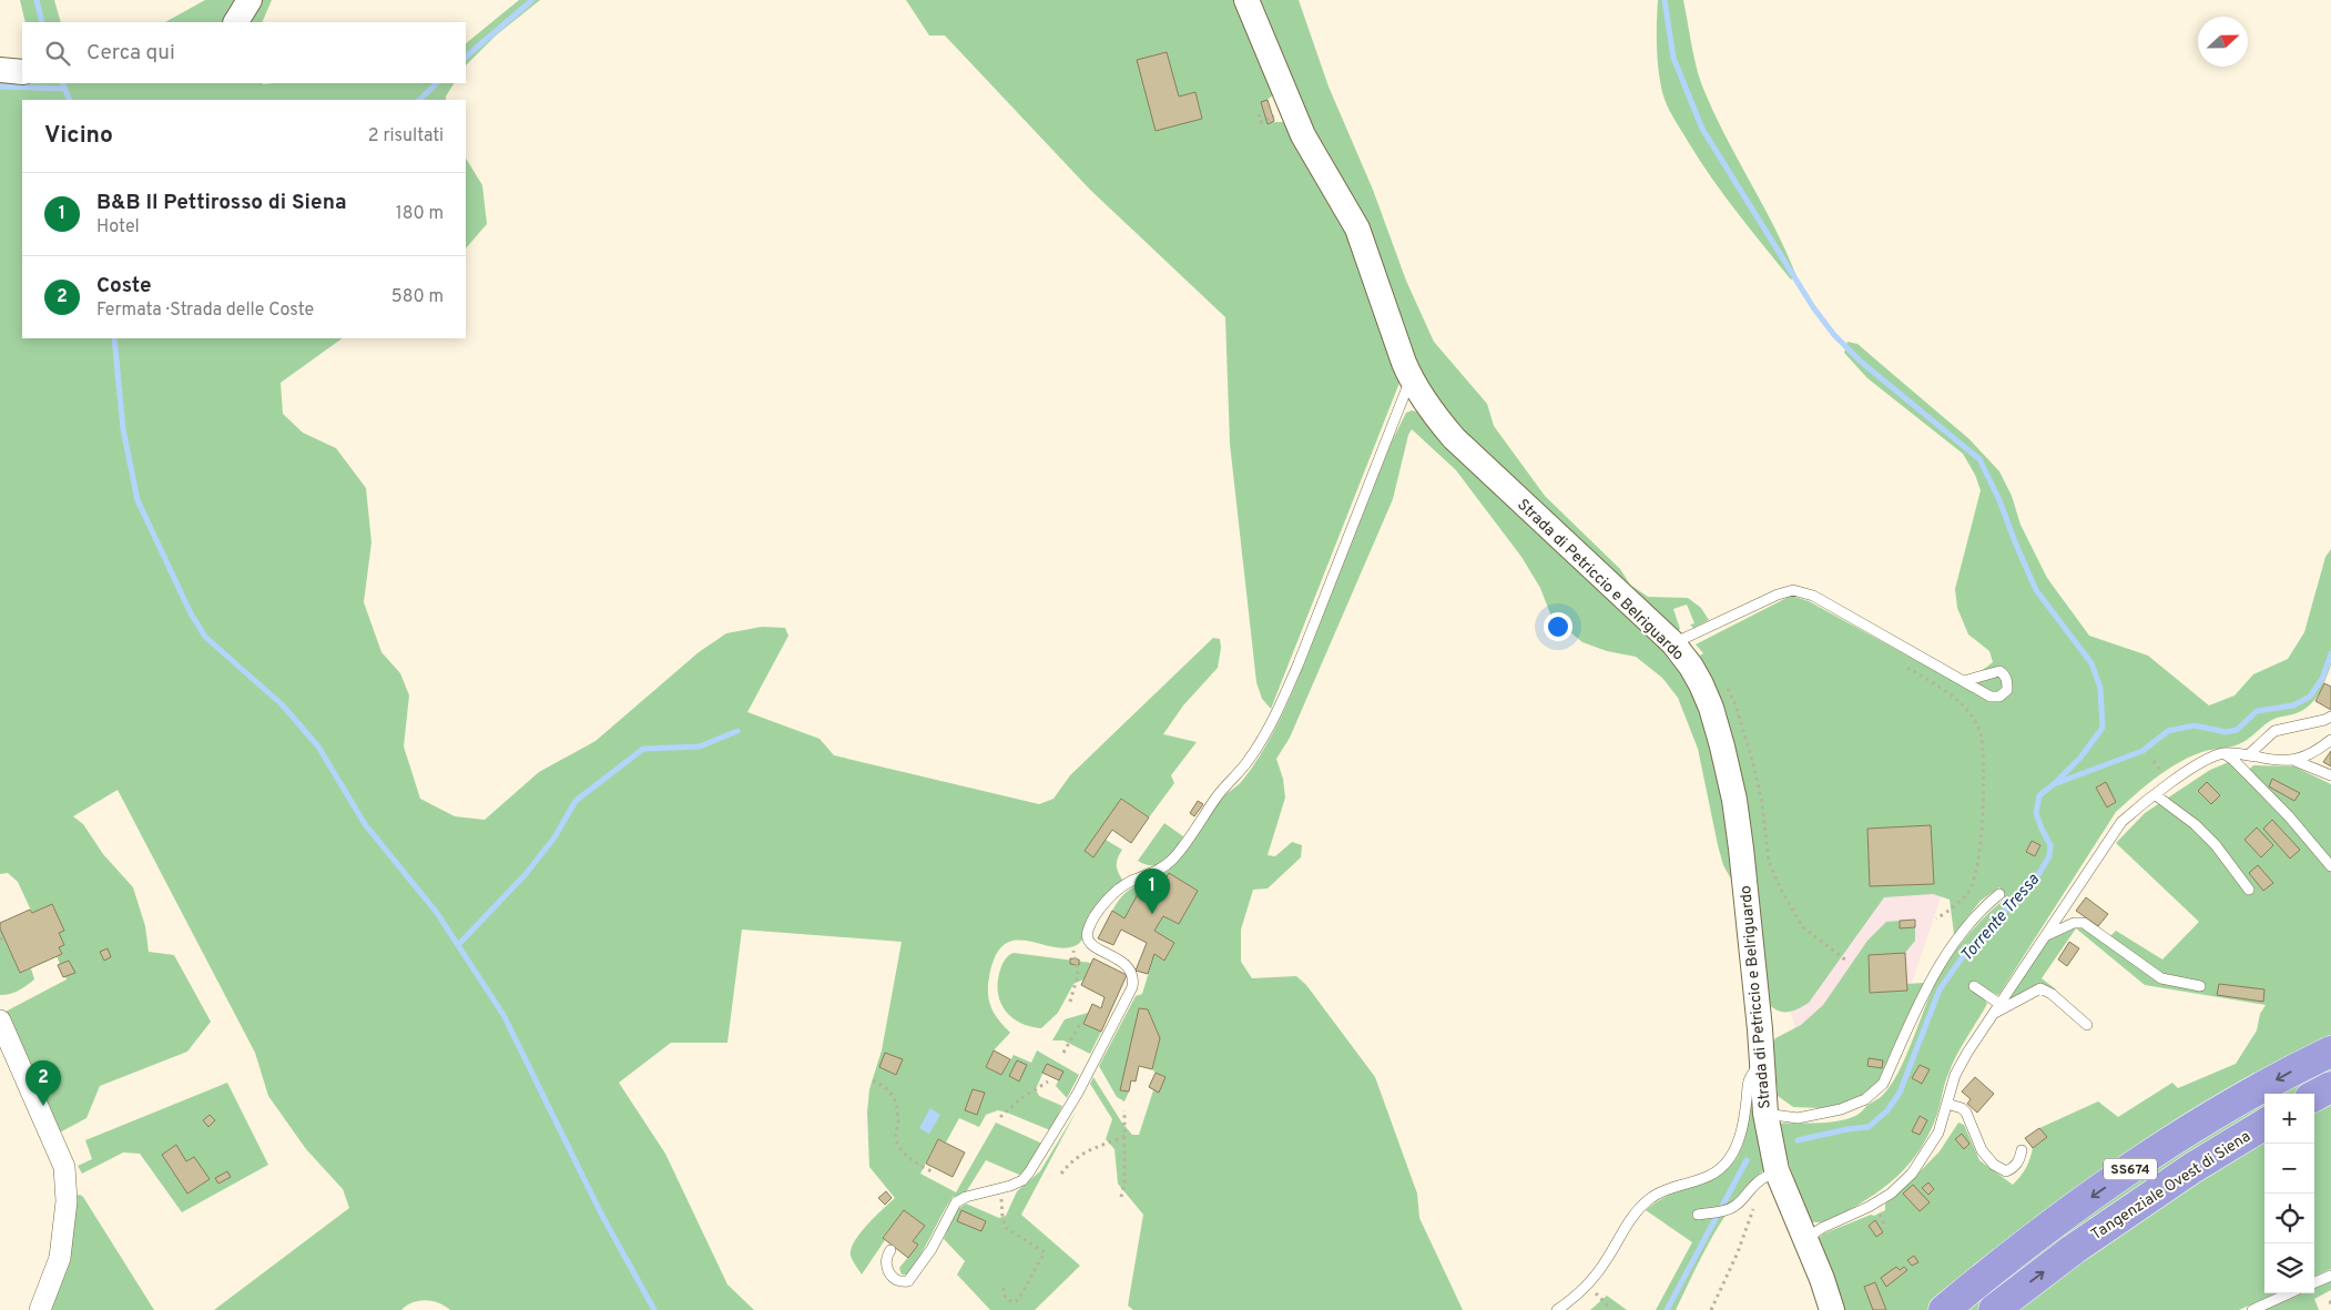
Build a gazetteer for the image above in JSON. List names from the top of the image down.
{
  "streets": {
    "highway": ["SS674", "Tangenziale Ovest di Siena"],
    "street": ["Strada di Petriccio e Belriguardo"]
  },
  "water": ["Torrente Tressa"],
  "north": "right",
  "page": {
    "search": "Cerca qui",
    "heading": ["Vicino", "2 risultati"],
    "list": [
      {
        "mark": "1",
        "name": "B&B Il Pettirosso di Siena",
        "note": "Hotel",
        "value": "180 m"
      },
      {
        "mark": "2",
        "name": "Coste",
        "note": "Fermata · Strada delle Coste",
        "value": "580 m"
      }
    ],
    "pins": ["1", "2"],
    "map_buttons": ["+", "−"]
  }
}
